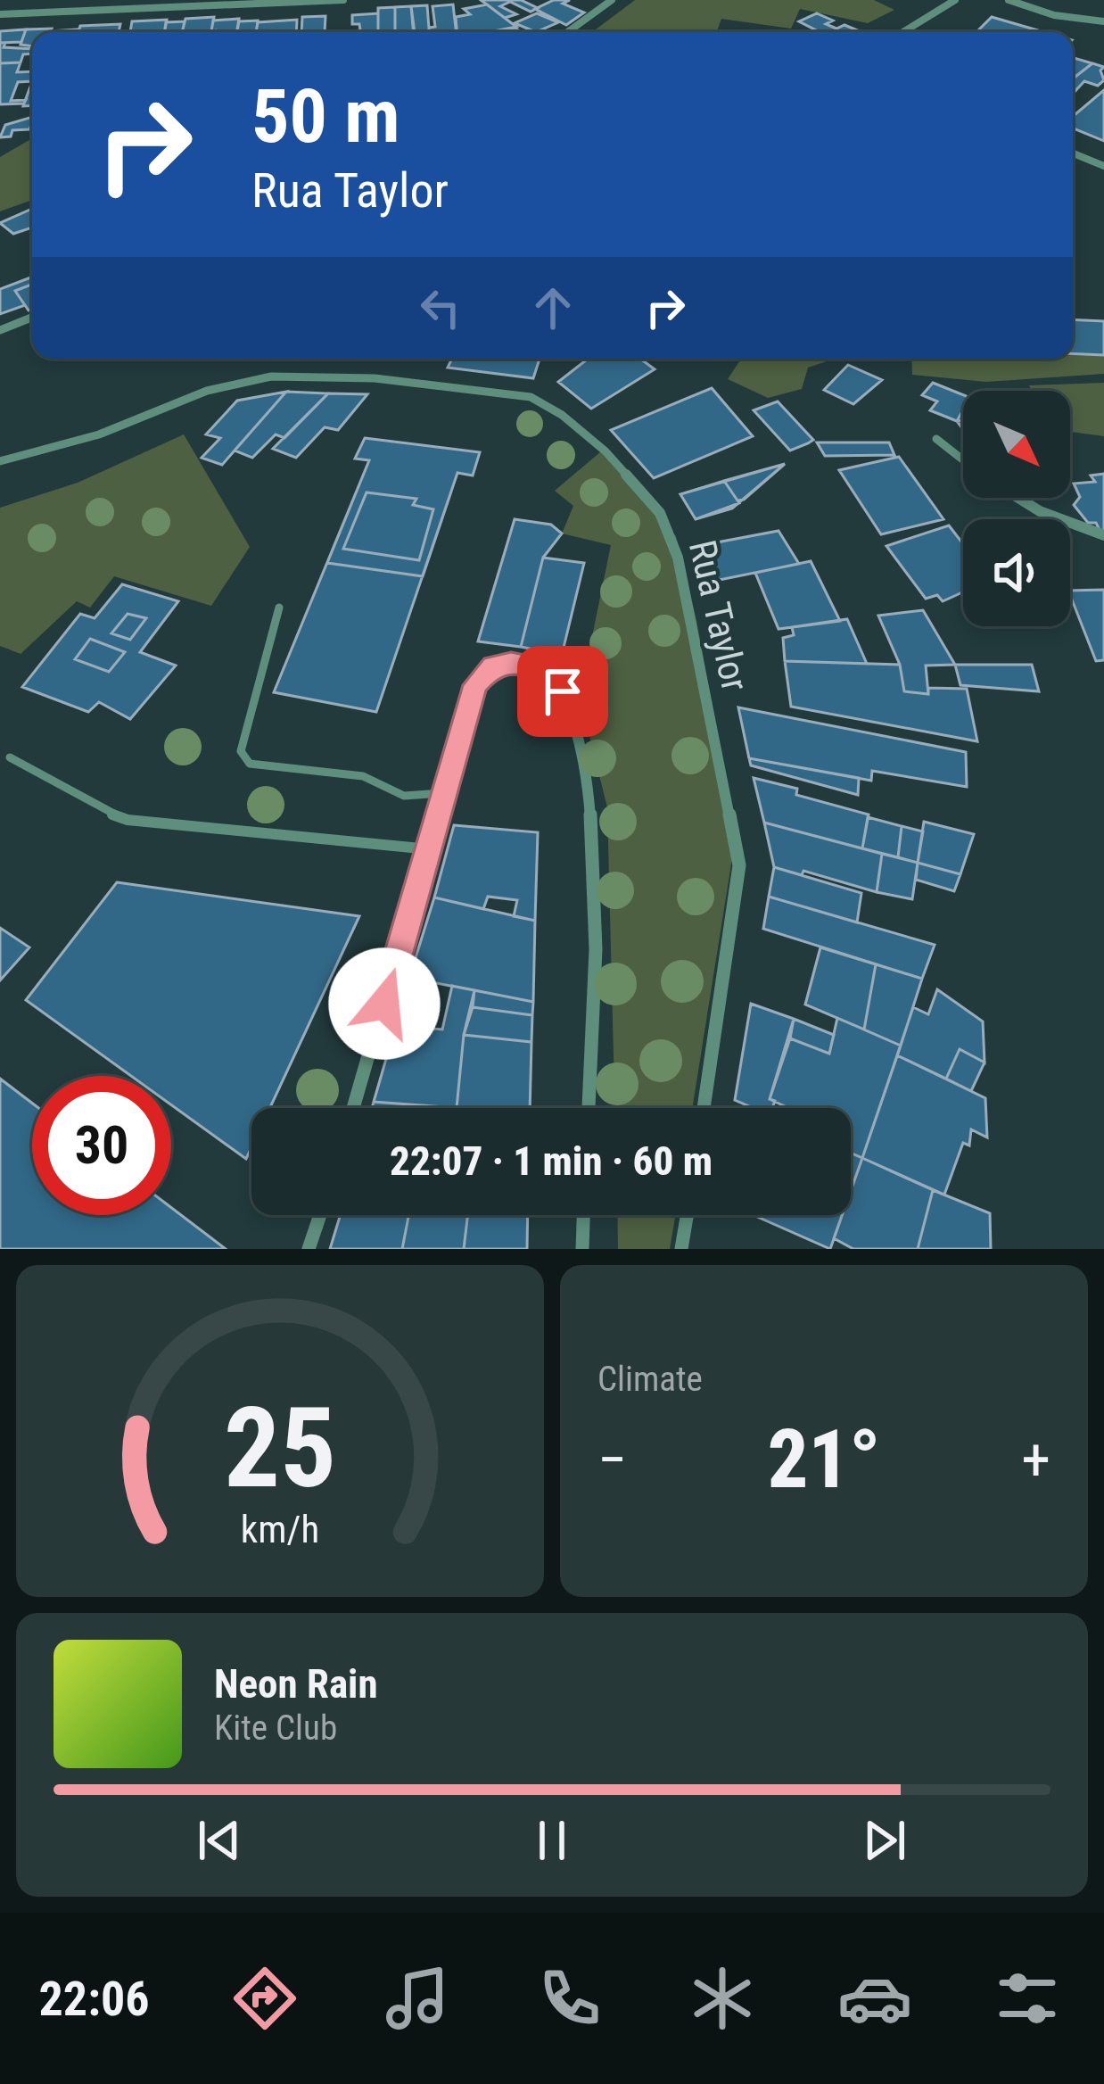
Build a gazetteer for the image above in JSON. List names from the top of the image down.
{
  "streets": {
    "street": ["Rua Taylor"]
  },
  "north": "bottom right",
  "page": {
    "turn": ["50 m", "Rua Taylor"],
    "limit": "30",
    "trip": "22:07 · 1 min · 60 m",
    "tile": "Climate",
    "heat": ["−", "21°", "+"],
    "song": ["Neon Rain", "Kite Club"],
    "tabs": "22:06",
    "gauge": ["25", "km/h"]
  }
}
